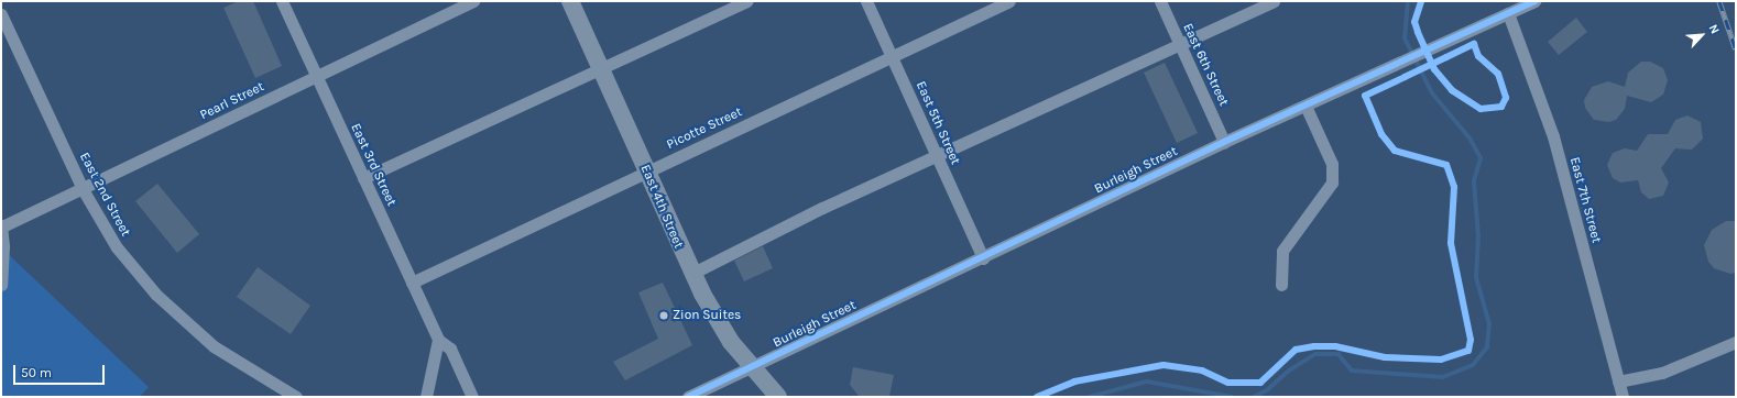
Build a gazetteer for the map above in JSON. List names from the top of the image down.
{
  "streets": {
    "highway": ["East 4th Street"],
    "street": [
      "East 6th Street",
      "Pearl Street",
      "East 5th Street",
      "Picotte Street",
      "East 3rd Street",
      "Burleigh Street",
      "East 2nd Street",
      "East 7th Street"
    ]
  },
  "crossings": [
    ["East 6th Street", "Burleigh Street"],
    ["Pearl Street", "East 3rd Street"],
    ["Pearl Street", "East 2nd Street"],
    ["East 5th Street", "Picotte Street"],
    ["East 5th Street", "Burleigh Street"],
    ["Picotte Street", "East 3rd Street"],
    ["Picotte Street", "East 4th Street"],
    ["Burleigh Street", "East 7th Street"],
    ["Burleigh Street", "East 4th Street"]
  ],
  "places": ["Zion Suites"],
  "scale_bar": "50 m",
  "north": "top right"
}
